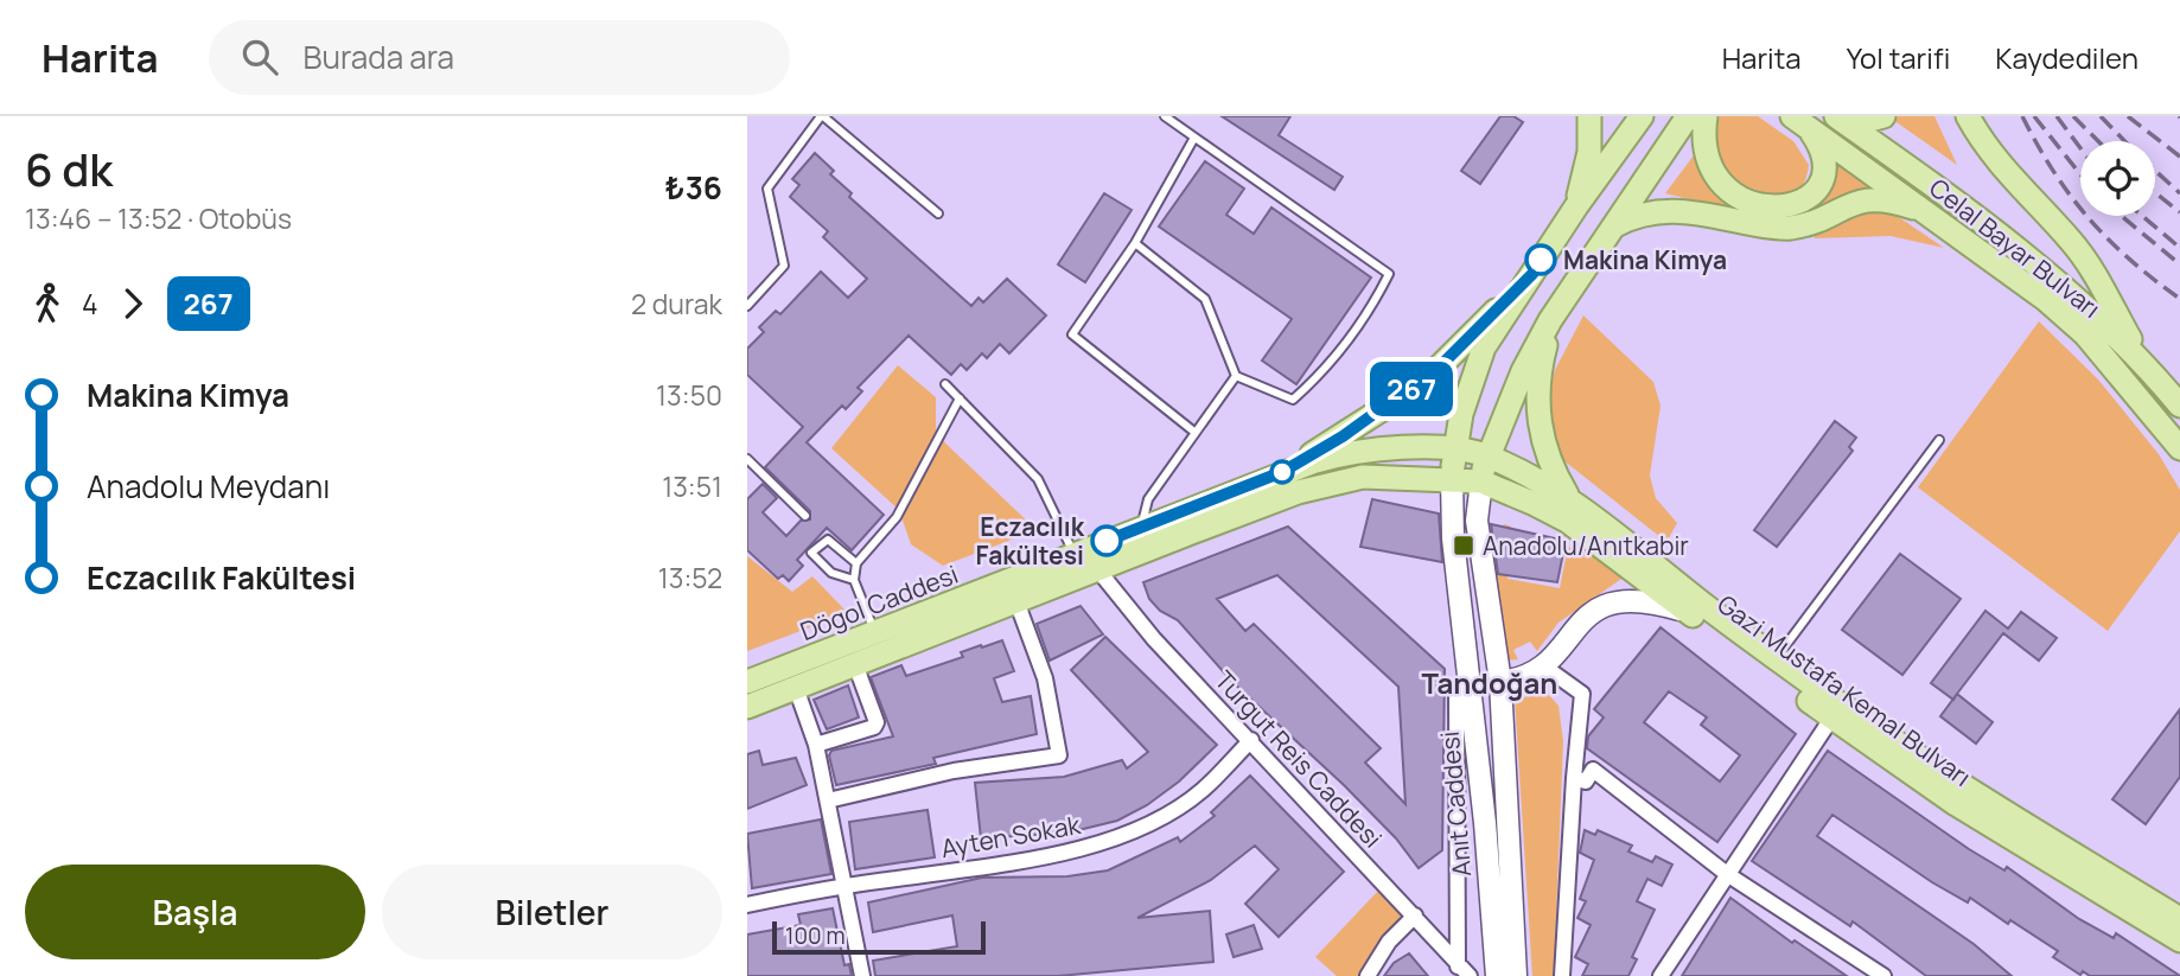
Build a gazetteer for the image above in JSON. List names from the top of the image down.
{
  "streets": {
    "main road": [
      "Celal Bayar Bulvarı",
      "Dögol Caddesi",
      "Gazi Mustafa Kemal Bulvarı",
      "Anıt Caddesi"
    ],
    "street": ["Turgut Reis Caddesi", "Ayten Sokak"]
  },
  "crossings": [
    ["Dögol Caddesi", "Gazi Mustafa Kemal Bulvarı"],
    ["Dögol Caddesi", "Turgut Reis Caddesi"],
    ["Dögol Caddesi", "Anıt Caddesi"],
    ["Gazi Mustafa Kemal Bulvarı", "Anıt Caddesi"],
    ["Turgut Reis Caddesi", "Ayten Sokak"]
  ],
  "districts": ["Tandoğan"],
  "places": {
    "other": ["Makina Kimya", "Eczacılık Fakültesi"],
    "transit": ["Anadolu/Anıtkabir"]
  },
  "lines": ["bus line 267"],
  "scale_bar": "100 m",
  "page": {
    "header": "Harita",
    "search": "Burada ara",
    "nav": ["Harita", "Yol tarifi", "Kaydedilen"],
    "heading": ["6 dk", "13:46 – 13:52 · Otobüs", "₺36"],
    "on_map": "267",
    "legs": ["4", "267", "2 durak"],
    "list": [
      {
        "name": "Makina Kimya",
        "value": "13:50"
      },
      {
        "name": "Anadolu Meydanı",
        "value": "13:51"
      },
      {
        "name": "Eczacılık Fakültesi",
        "value": "13:52"
      }
    ],
    "buttons": ["Başla", "Biletler"],
    "scale": "100 m"
  }
}
